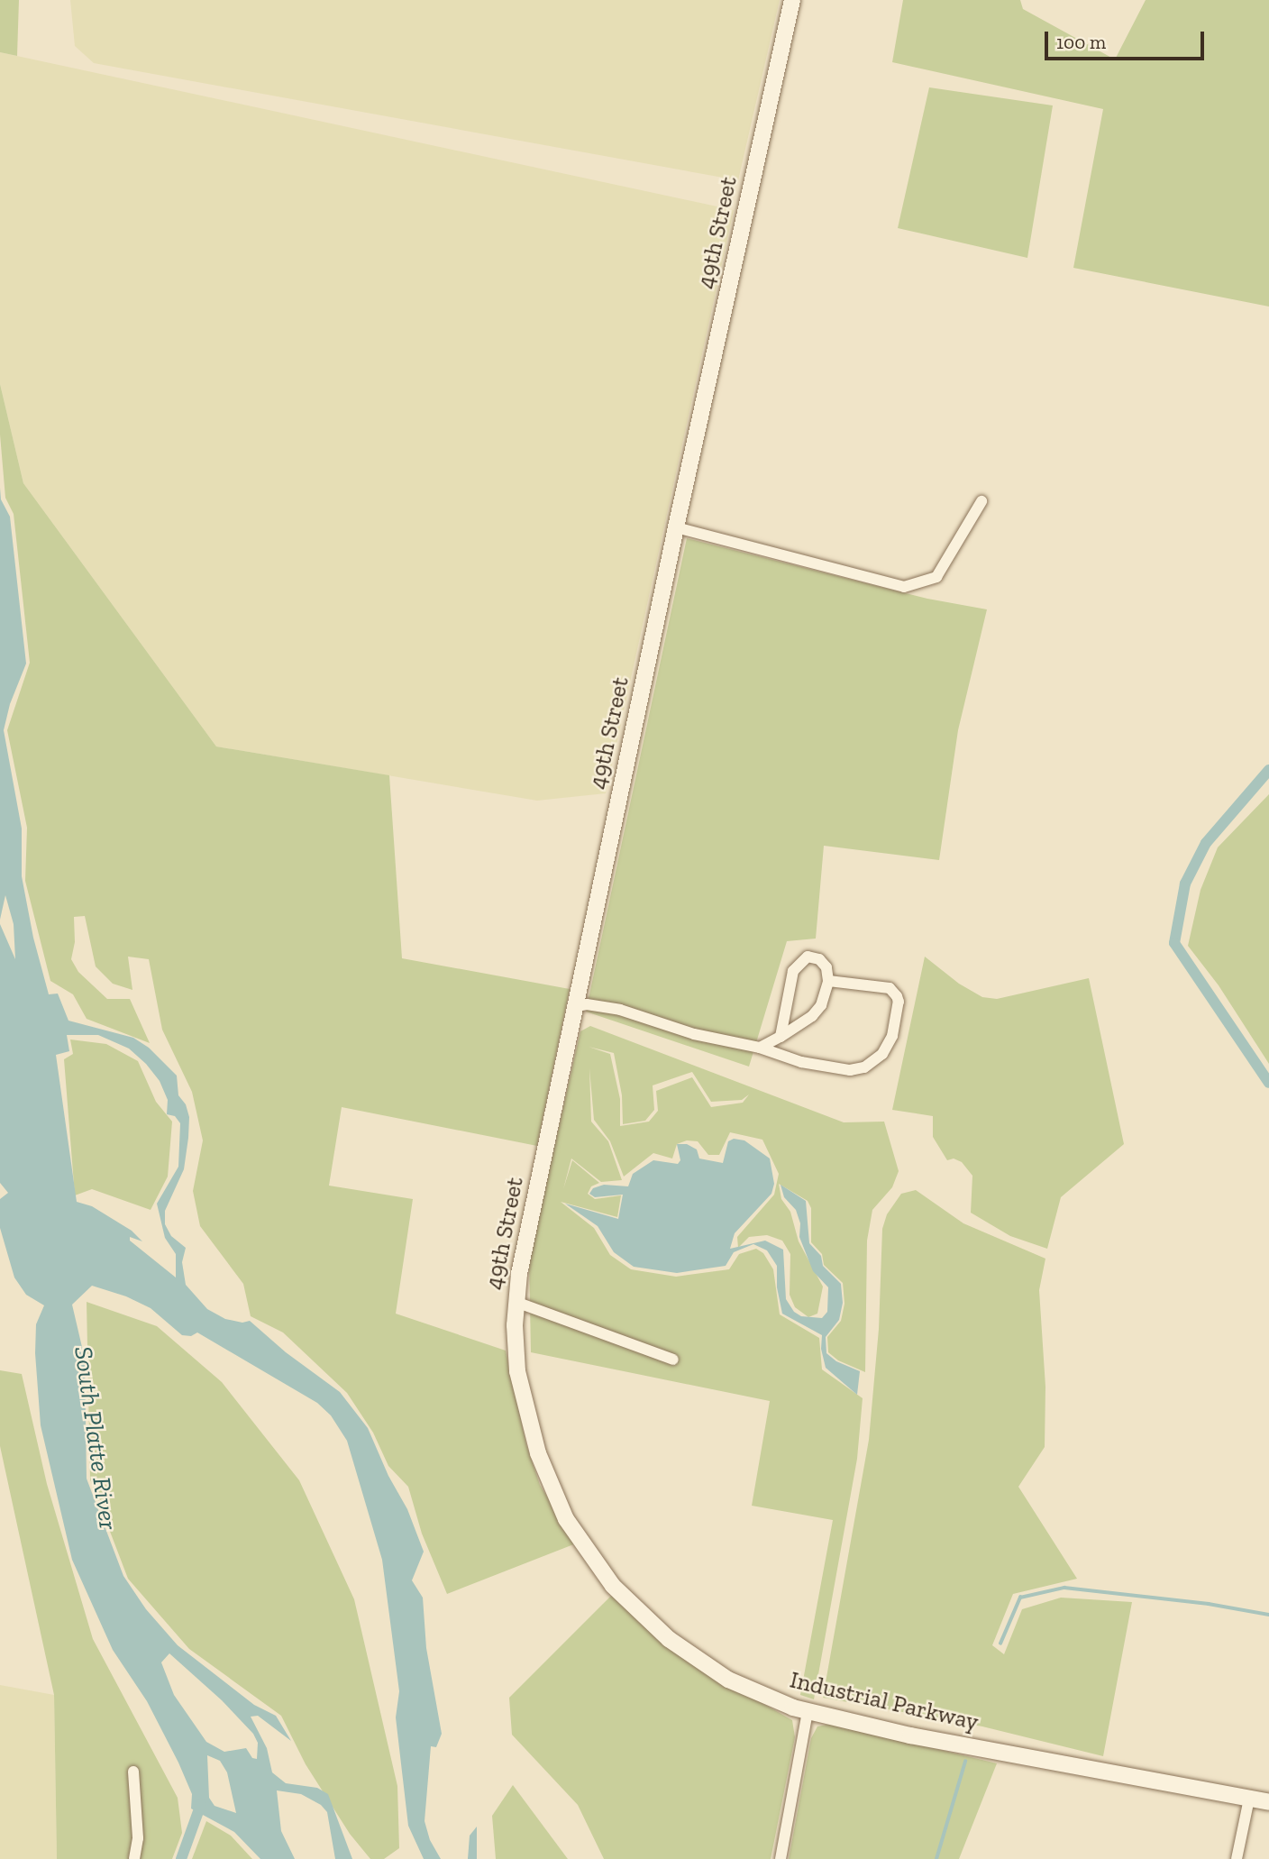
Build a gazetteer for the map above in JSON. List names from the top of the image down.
{
  "streets": {
    "street": ["49th Street", "Industrial Parkway"]
  },
  "crossings": [
    ["49th Street", "Industrial Parkway"]
  ],
  "water": ["South Platte River"],
  "scale_bar": "100 m"
}
